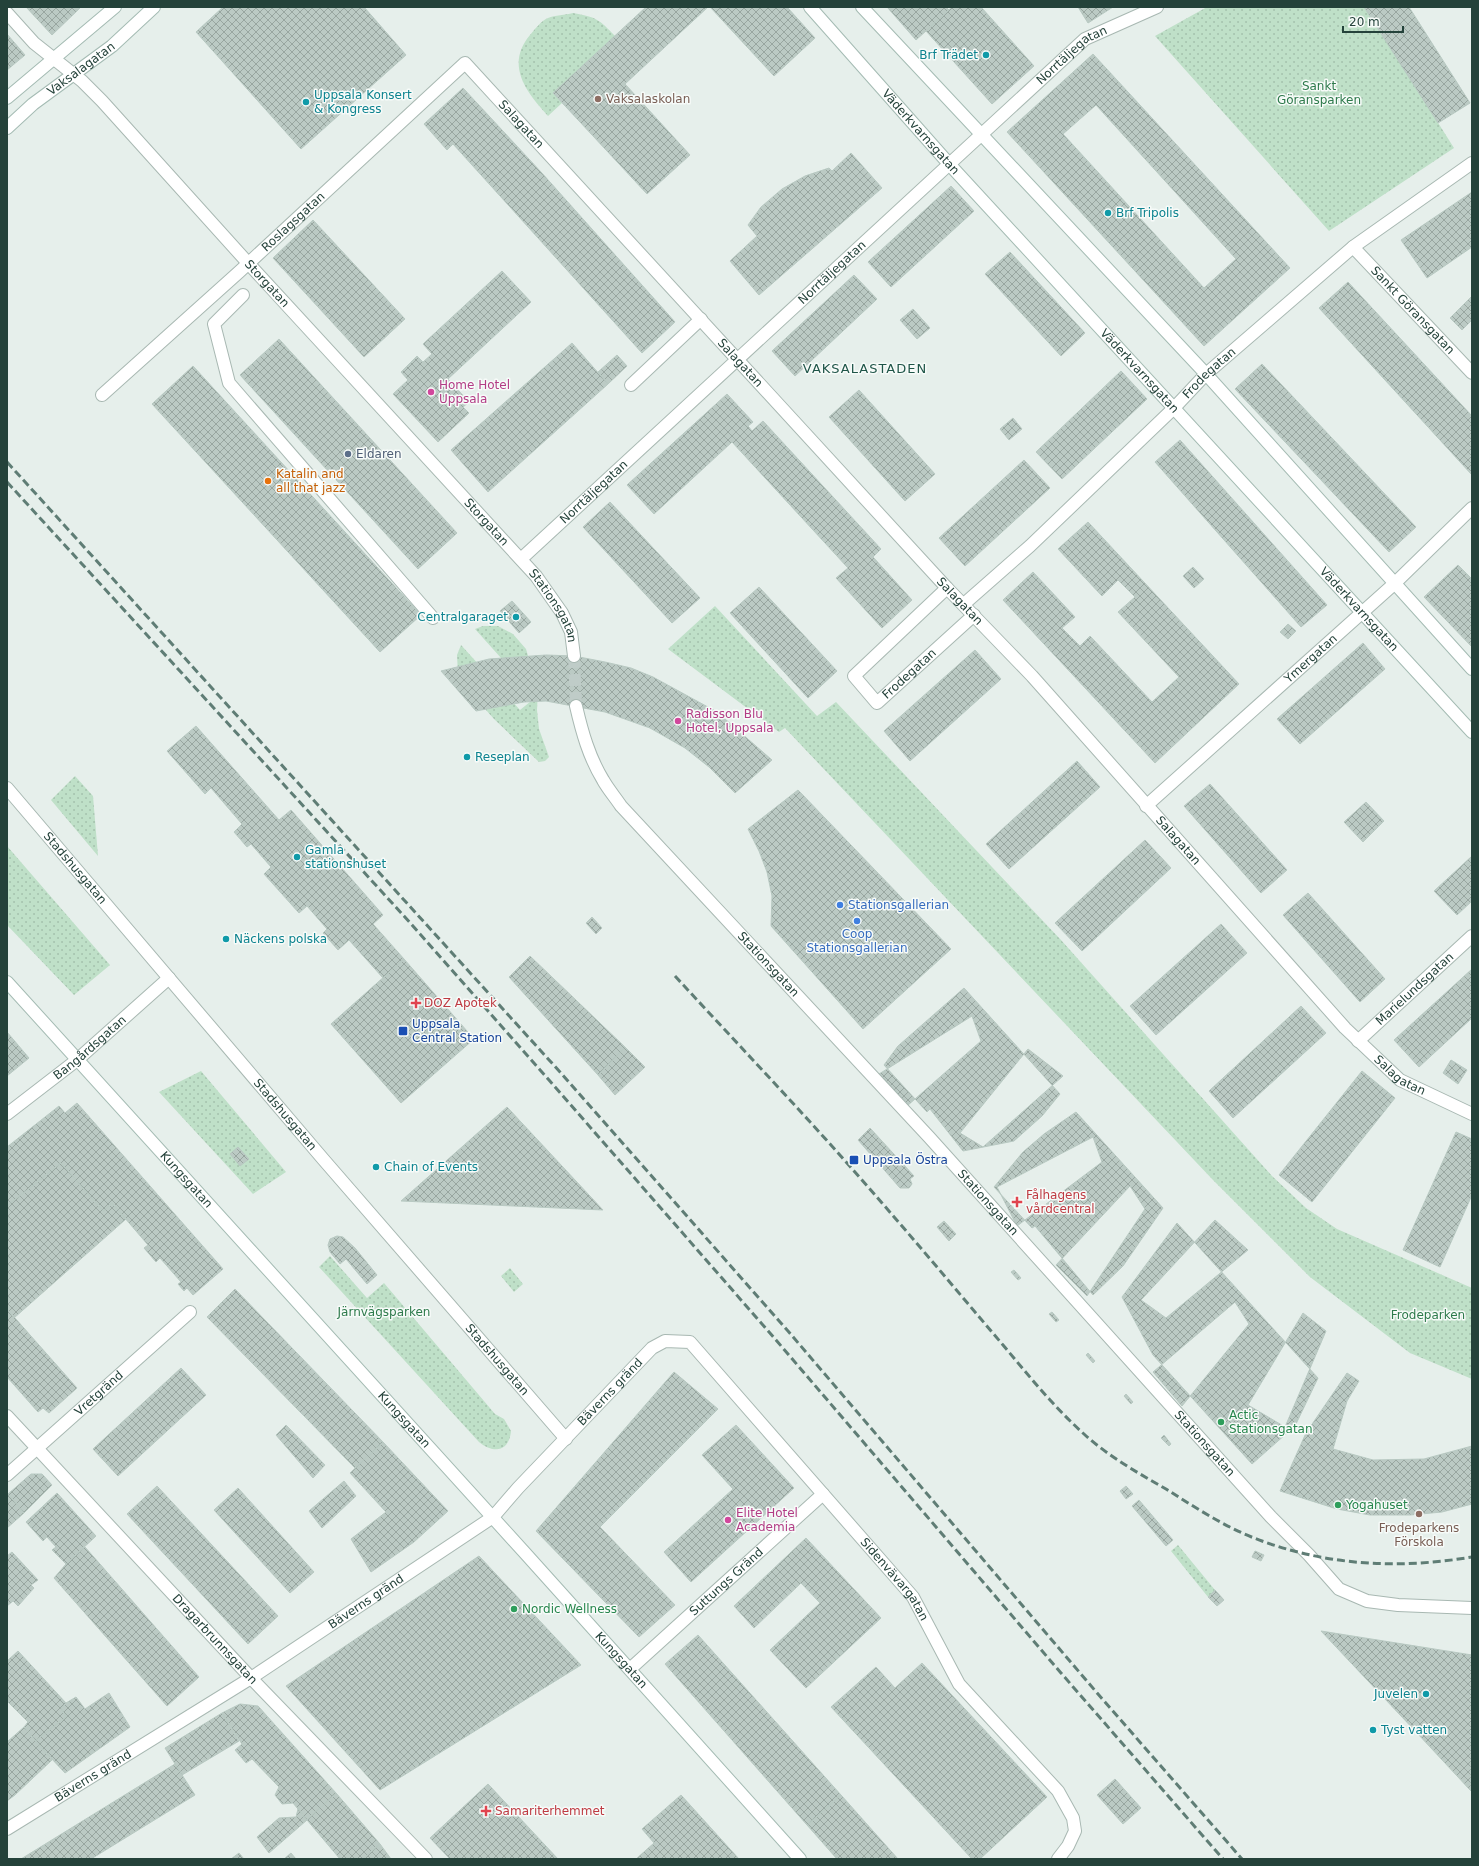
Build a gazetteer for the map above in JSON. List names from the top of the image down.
{
  "streets": {
    "street": [
      "Norrtäljegatan",
      "Vaksalagatan",
      "Salagatan",
      "Väderkvarnsgatan",
      "Roslagsgatan",
      "Storgatan",
      "Sankt Göransgatan",
      "Frodegatan",
      "Stationsgatan",
      "Ymergatan",
      "Stadshusgatan",
      "Marielundsgatan",
      "Bangårdsgatan",
      "Kungsgatan",
      "Bäverns gränd",
      "Vretgränd",
      "Sidenvävargatan",
      "Suttungs Gränd",
      "Dragarbrunnsgatan"
    ]
  },
  "crossings": [
    ["Norrtäljegatan", "Salagatan"],
    ["Norrtäljegatan", "Väderkvarnsgatan"],
    ["Norrtäljegatan", "Storgatan"],
    ["Norrtäljegatan", "Stationsgatan"],
    ["Vaksalagatan", "Storgatan"],
    ["Salagatan", "Roslagsgatan"],
    ["Salagatan", "Frodegatan"],
    ["Salagatan", "Ymergatan"],
    ["Salagatan", "Marielundsgatan"],
    ["Väderkvarnsgatan", "Frodegatan"],
    ["Väderkvarnsgatan", "Ymergatan"],
    ["Roslagsgatan", "Storgatan"],
    ["Storgatan", "Stationsgatan"],
    ["Sankt Göransgatan", "Frodegatan"],
    ["Stadshusgatan", "Bangårdsgatan"],
    ["Stadshusgatan", "Bäverns gränd"],
    ["Bangårdsgatan", "Kungsgatan"],
    ["Kungsgatan", "Bäverns gränd"],
    ["Kungsgatan", "Suttungs Gränd"],
    ["Bäverns gränd", "Sidenvävargatan"],
    ["Bäverns gränd", "Dragarbrunnsgatan"],
    ["Vretgränd", "Dragarbrunnsgatan"],
    ["Sidenvävargatan", "Suttungs Gränd"]
  ],
  "districts": ["VAKSALASTADEN"],
  "parks": ["Sankt Göransparken", "Järnvägsparken", "Frodeparken"],
  "places": {
    "other": [
      "Brf Trädet",
      "Vaksalaskolan",
      "Uppsala Konsert & Kongress",
      "Brf Tripolis",
      "Home Hotel Uppsala",
      "Eldaren",
      "Katalin and all that jazz",
      "Centralgaraget",
      "Radisson Blu Hotel, Uppsala",
      "Reseplan",
      "Gamla stationshuset",
      "Stationsgallerian",
      "Coop Stationsgallerian",
      "Näckens polska",
      "Chain of Events",
      "Actic Stationsgatan",
      "Yogahuset",
      "Frodeparkens Förskola",
      "Elite Hotel Academia",
      "Nordic Wellness",
      "Juvelen",
      "Tyst vatten"
    ],
    "health": ["DOZ Apotek", "Fålhagens vårdcentral", "Samariterhemmet"],
    "transit": ["Uppsala Central Station", "Uppsala Östra"]
  },
  "scale_bar": "20 m"
}
